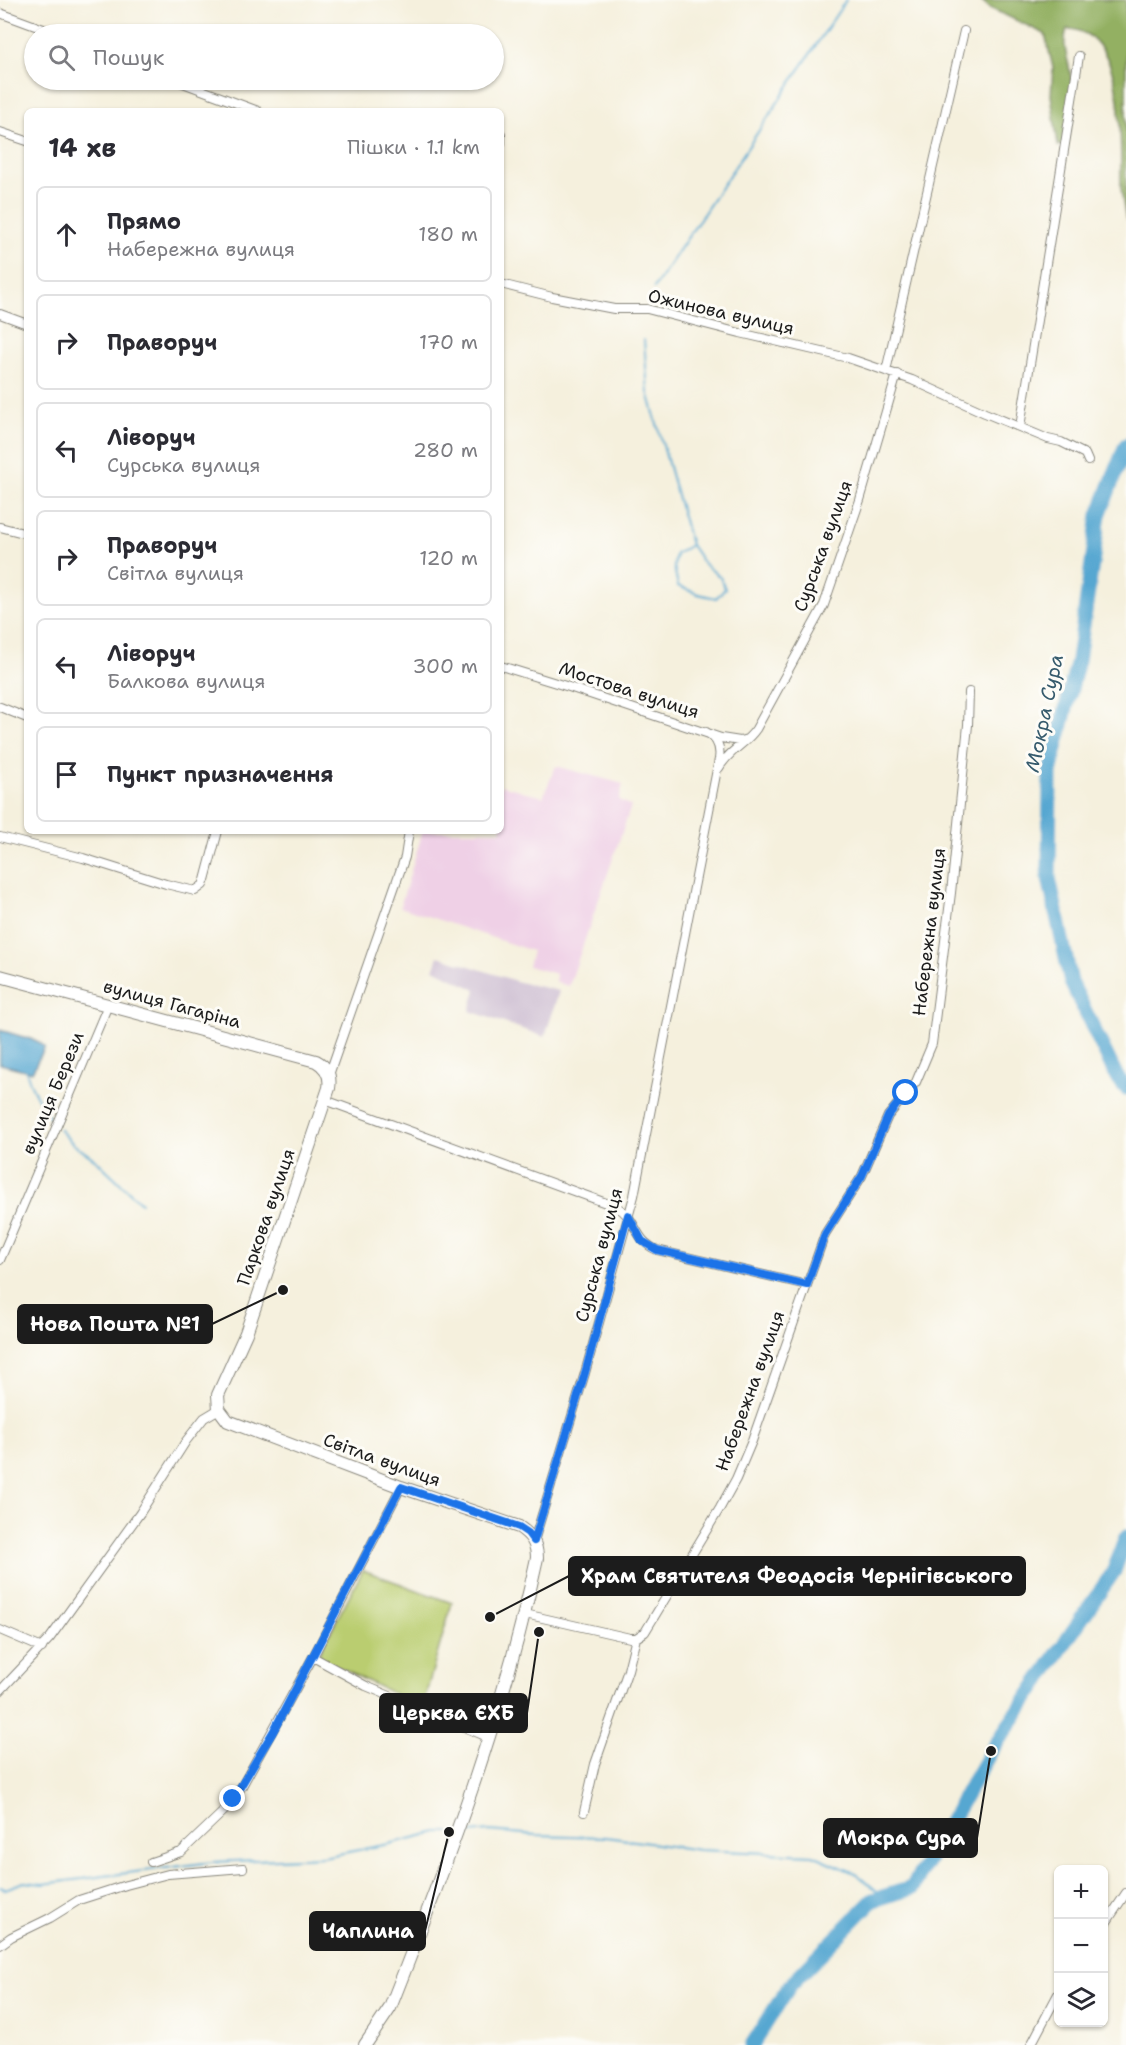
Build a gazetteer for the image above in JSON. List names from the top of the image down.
{
  "streets": {
    "street": [
      "Ожинова вулиця",
      "Сурська вулиця",
      "Мостова вулиця",
      "Набережна вулиця",
      "вулиця Гагаріна",
      "вулиця Берези",
      "Паркова вулиця",
      "Світла вулиця"
    ]
  },
  "crossings": [
    ["Ожинова вулиця", "Сурська вулиця"],
    ["Сурська вулиця", "Мостова вулиця"],
    ["Сурська вулиця", "Світла вулиця"],
    ["вулиця Гагаріна", "вулиця Берези"],
    ["вулиця Гагаріна", "Паркова вулиця"],
    ["Паркова вулиця", "Світла вулиця"]
  ],
  "water": ["Мокра Сура"],
  "places": [
    "Нова Пошта №1",
    "Храм Святителя Феодосія Чернігівського",
    "Церква ЄХБ",
    "Мокра Сура",
    "Чаплина"
  ],
  "page": {
    "search": "Пошук",
    "heading": ["14 хв", "Пішки · 1.1 km"],
    "list": [
      ["Прямо", "Набережна вулиця", "180 m"],
      ["Праворуч", "170 m"],
      ["Ліворуч", "Сурська вулиця", "280 m"],
      ["Праворуч", "Світла вулиця", "120 m"],
      ["Ліворуч", "Балкова вулиця", "300 m"],
      "Пункт призначення"
    ],
    "map_buttons": ["+", "−"]
  }
}
